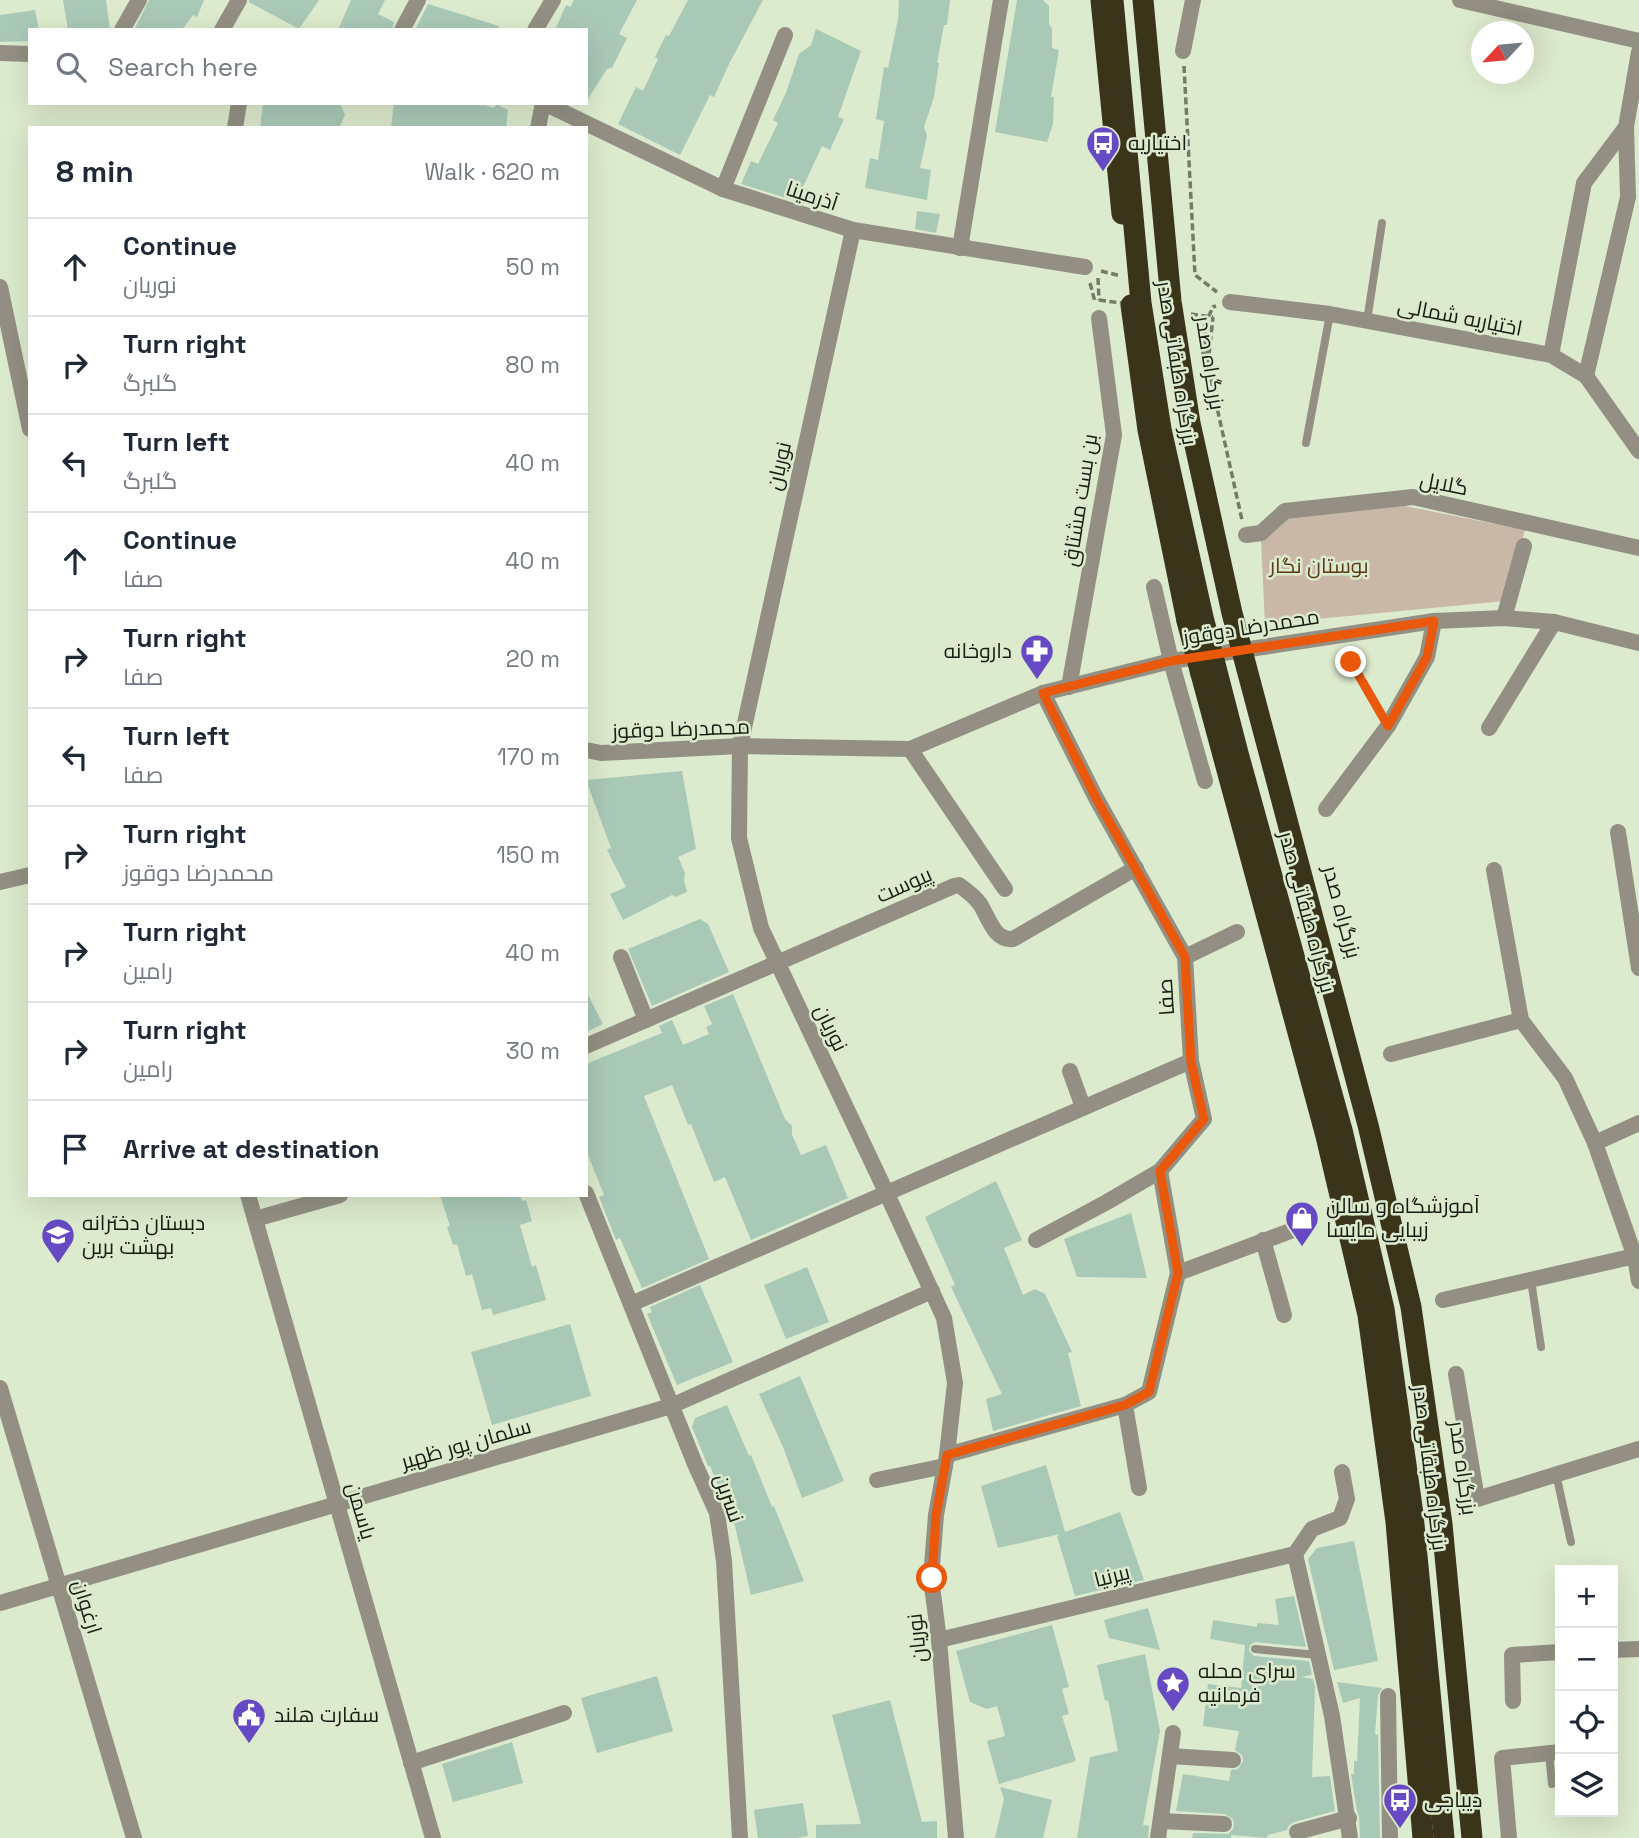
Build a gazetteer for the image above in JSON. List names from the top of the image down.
{
  "streets": {
    "highway": ["بزرگراه طبقاتی صدر", "بزرگراه صدر"],
    "street": [
      "آذرمینا",
      "اختیاریه شمالی",
      "نوریان",
      "گلایل",
      "بن بست مشتاق",
      "محمدرضا دوقوز",
      "پیوست",
      "صفا",
      "سلمان پور ظهیر",
      "نسرین",
      "یاسمن",
      "پیرنیا",
      "ارغوان"
    ]
  },
  "crossings": [
    ["آذرمینا", "نوریان"],
    ["بزرگراه طبقاتی صدر", "بزرگراه صدر"],
    ["نوریان", "محمدرضا دوقوز"],
    ["نوریان", "پیوست"],
    ["نوریان", "سلمان پور ظهیر"],
    ["نوریان", "پیرنیا"],
    ["بن بست مشتاق", "محمدرضا دوقوز"],
    ["محمدرضا دوقوز", "صفا"],
    ["پیوست", "صفا"],
    ["سلمان پور ظهیر", "نسرین"],
    ["سلمان پور ظهیر", "یاسمن"],
    ["سلمان پور ظهیر", "ارغوان"]
  ],
  "parks": ["بوستان نگار"],
  "places": {
    "bus stop": ["اختیاریه", "دیباجی"],
    "pharmacy": ["داروخانه"],
    "shop": ["آموزشگاه و سالن زیبایی مایسا"],
    "school or university": ["دبستان دخترانه بهشت برین"],
    "place": ["سرای محله فرمانیه"],
    "public building": ["سفارت هلند"]
  },
  "north": "bottom left",
  "page": {
    "search": "Search here",
    "heading": ["8 min", "Walk · 620 m"],
    "list": [
      ["Continue", "نوریان", "50 m"],
      ["Turn right", "گلبرگ", "80 m"],
      ["Turn left", "گلبرگ", "40 m"],
      ["Continue", "صفا", "40 m"],
      ["Turn right", "صفا", "20 m"],
      ["Turn left", "صفا", "170 m"],
      ["Turn right", "محمدرضا دوقوز", "150 m"],
      ["Turn right", "رامین", "40 m"],
      ["Turn right", "رامین", "30 m"],
      "Arrive at destination"
    ],
    "map_buttons": ["+", "−"]
  }
}
